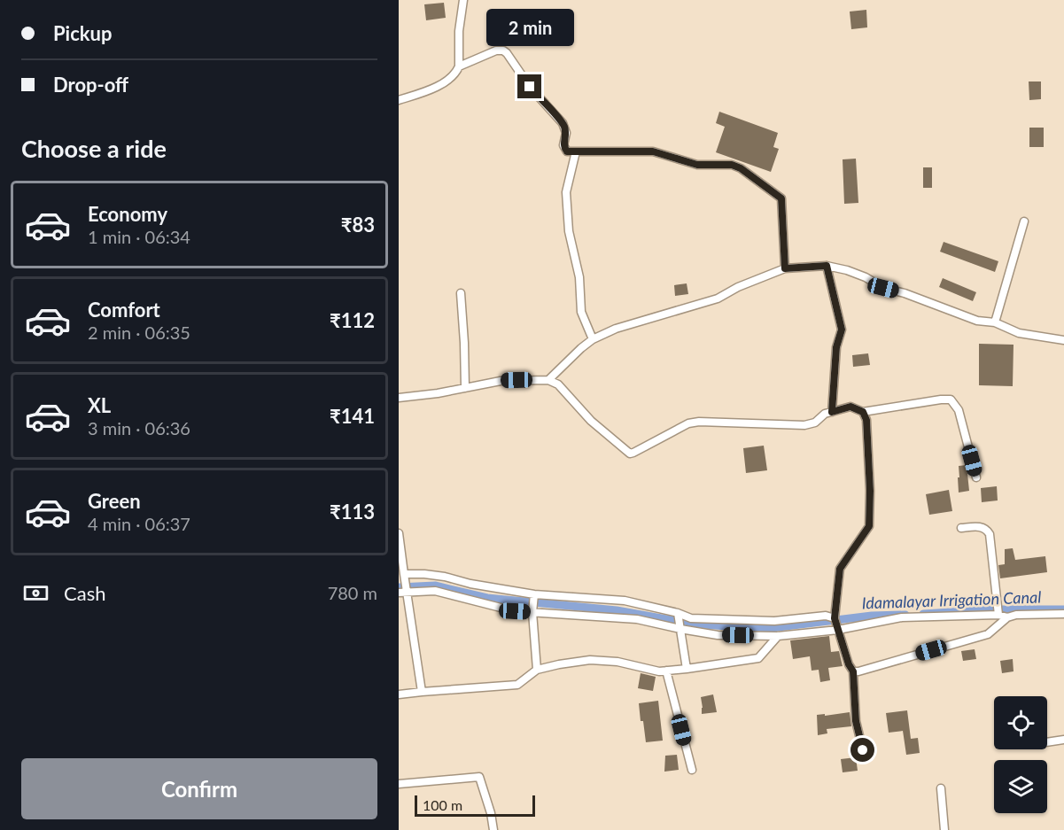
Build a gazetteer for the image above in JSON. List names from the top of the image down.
{
  "water": ["Idamalayar Irrigation Canal"],
  "scale_bar": "100 m",
  "page": {
    "banner": ["Pickup", "Drop-off"],
    "bubble": "2 min",
    "heading": "Choose a ride",
    "list": [
      {
        "name": "Economy",
        "note": "1 min · 06:34",
        "value": "₹83"
      },
      {
        "name": "Comfort",
        "note": "2 min · 06:35",
        "value": "₹112"
      },
      {
        "name": "XL",
        "note": "3 min · 06:36",
        "value": "₹141"
      },
      {
        "name": "Green",
        "note": "4 min · 06:37",
        "value": "₹113"
      }
    ],
    "pay": ["Cash", "780 m"],
    "buttons": "Confirm",
    "scale": "100 m"
  }
}
